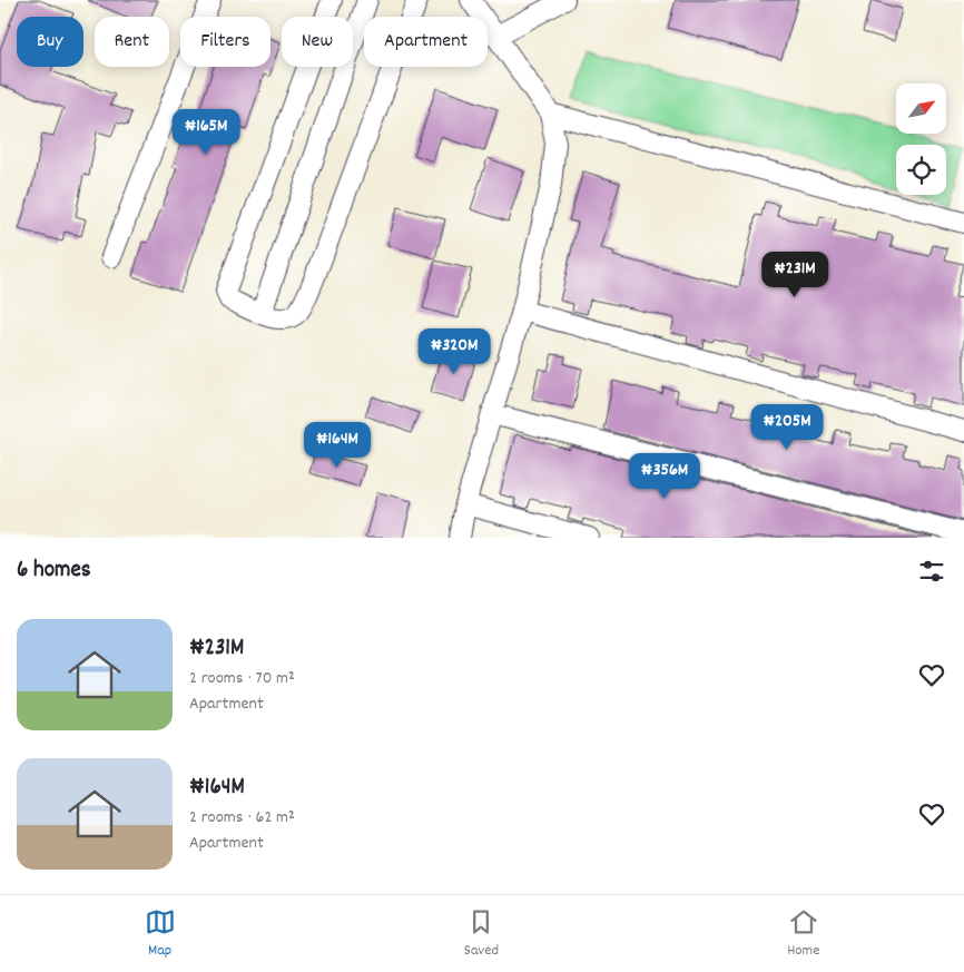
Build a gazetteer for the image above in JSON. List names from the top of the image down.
{
  "north": "top right",
  "page": {
    "chip": [
      "Buy",
      "Rent",
      "Filters",
      "New",
      "Apartment"
    ],
    "price": [
      "₦165M",
      "₦231M",
      "₦320M",
      "₦205M",
      "₦164M",
      "₦356M"
    ],
    "heading": "6 homes",
    "list": [
      {
        "name": "₦231M",
        "note": "2 rooms · 70 m² · Apartment"
      },
      {
        "name": "₦164M",
        "note": "2 rooms · 62 m² · Apartment"
      }
    ],
    "tabs": ["Map", "Saved", "Home"]
  }
}
